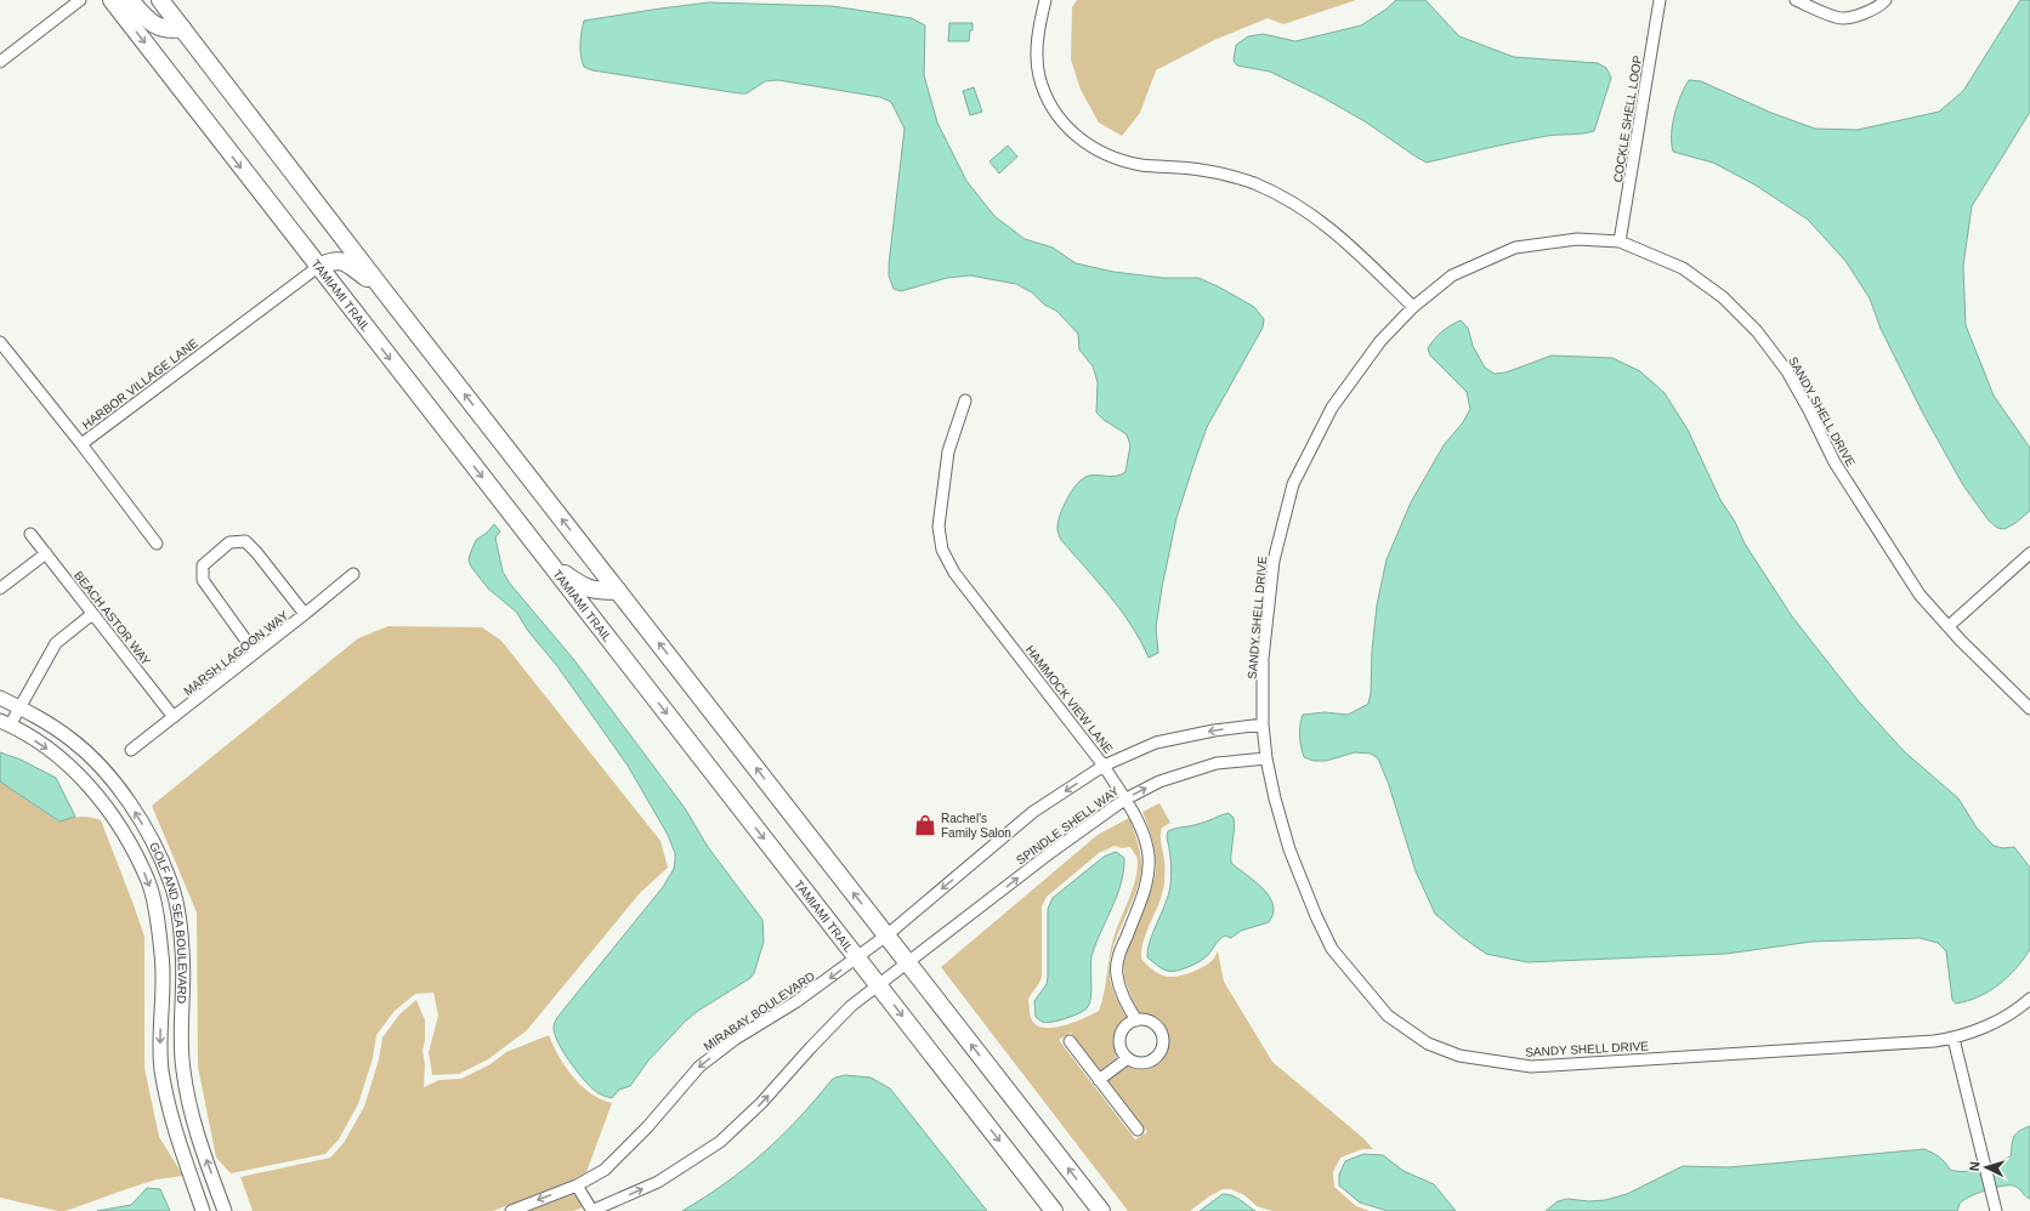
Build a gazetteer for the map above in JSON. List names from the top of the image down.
{
  "streets": {
    "main road": ["TAMIAMI TRAIL"],
    "street": [
      "COCKLE SHELL LOOP",
      "HARBOR VILLAGE LANE",
      "SANDY SHELL DRIVE",
      "BEACH ASTOR WAY",
      "MARSH LAGOON WAY",
      "HAMMOCK VIEW LANE",
      "SPINDLE SHELL WAY",
      "GOLF AND SEA BOULEVARD",
      "MIRABAY BOULEVARD"
    ]
  },
  "crossings": [
    ["COCKLE SHELL LOOP", "SANDY SHELL DRIVE"],
    ["TAMIAMI TRAIL", "HARBOR VILLAGE LANE"],
    ["TAMIAMI TRAIL", "MIRABAY BOULEVARD"],
    ["SANDY SHELL DRIVE", "SPINDLE SHELL WAY"],
    ["BEACH ASTOR WAY", "MARSH LAGOON WAY"],
    ["HAMMOCK VIEW LANE", "SPINDLE SHELL WAY"]
  ],
  "places": {
    "shop": ["Rachel's Family Salon"]
  },
  "north": "left"
}
